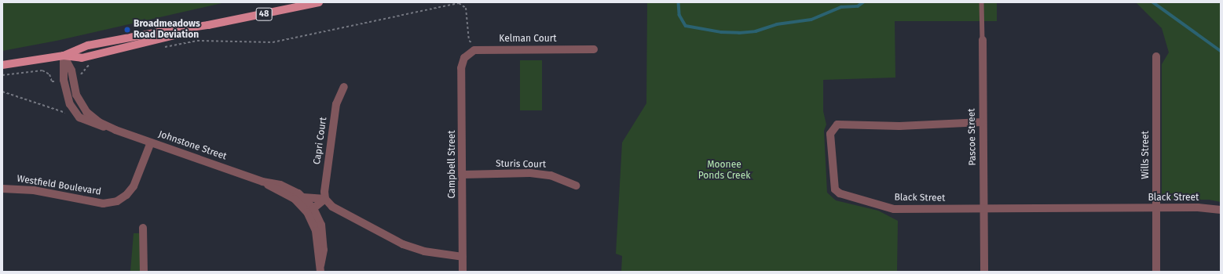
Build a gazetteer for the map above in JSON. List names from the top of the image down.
{
  "streets": {
    "main road": ["48"],
    "street": [
      "Kelman Court",
      "Pascoe Street",
      "Capri Court",
      "Johnstone Street",
      "Wills Street",
      "Campbell Street",
      "Sturis Court",
      "Westfield Boulevard",
      "Black Street"
    ]
  },
  "crossings": [
    ["48", "Johnstone Street"],
    ["Kelman Court", "Campbell Street"],
    ["Pascoe Street", "Black Street"],
    ["Capri Court", "Johnstone Street"],
    ["Johnstone Street", "Westfield Boulevard"],
    ["Wills Street", "Black Street"],
    ["Campbell Street", "Sturis Court"]
  ],
  "parks": ["Moonee Ponds Creek"],
  "places": ["Broadmeadows Road Deviation"]
}
